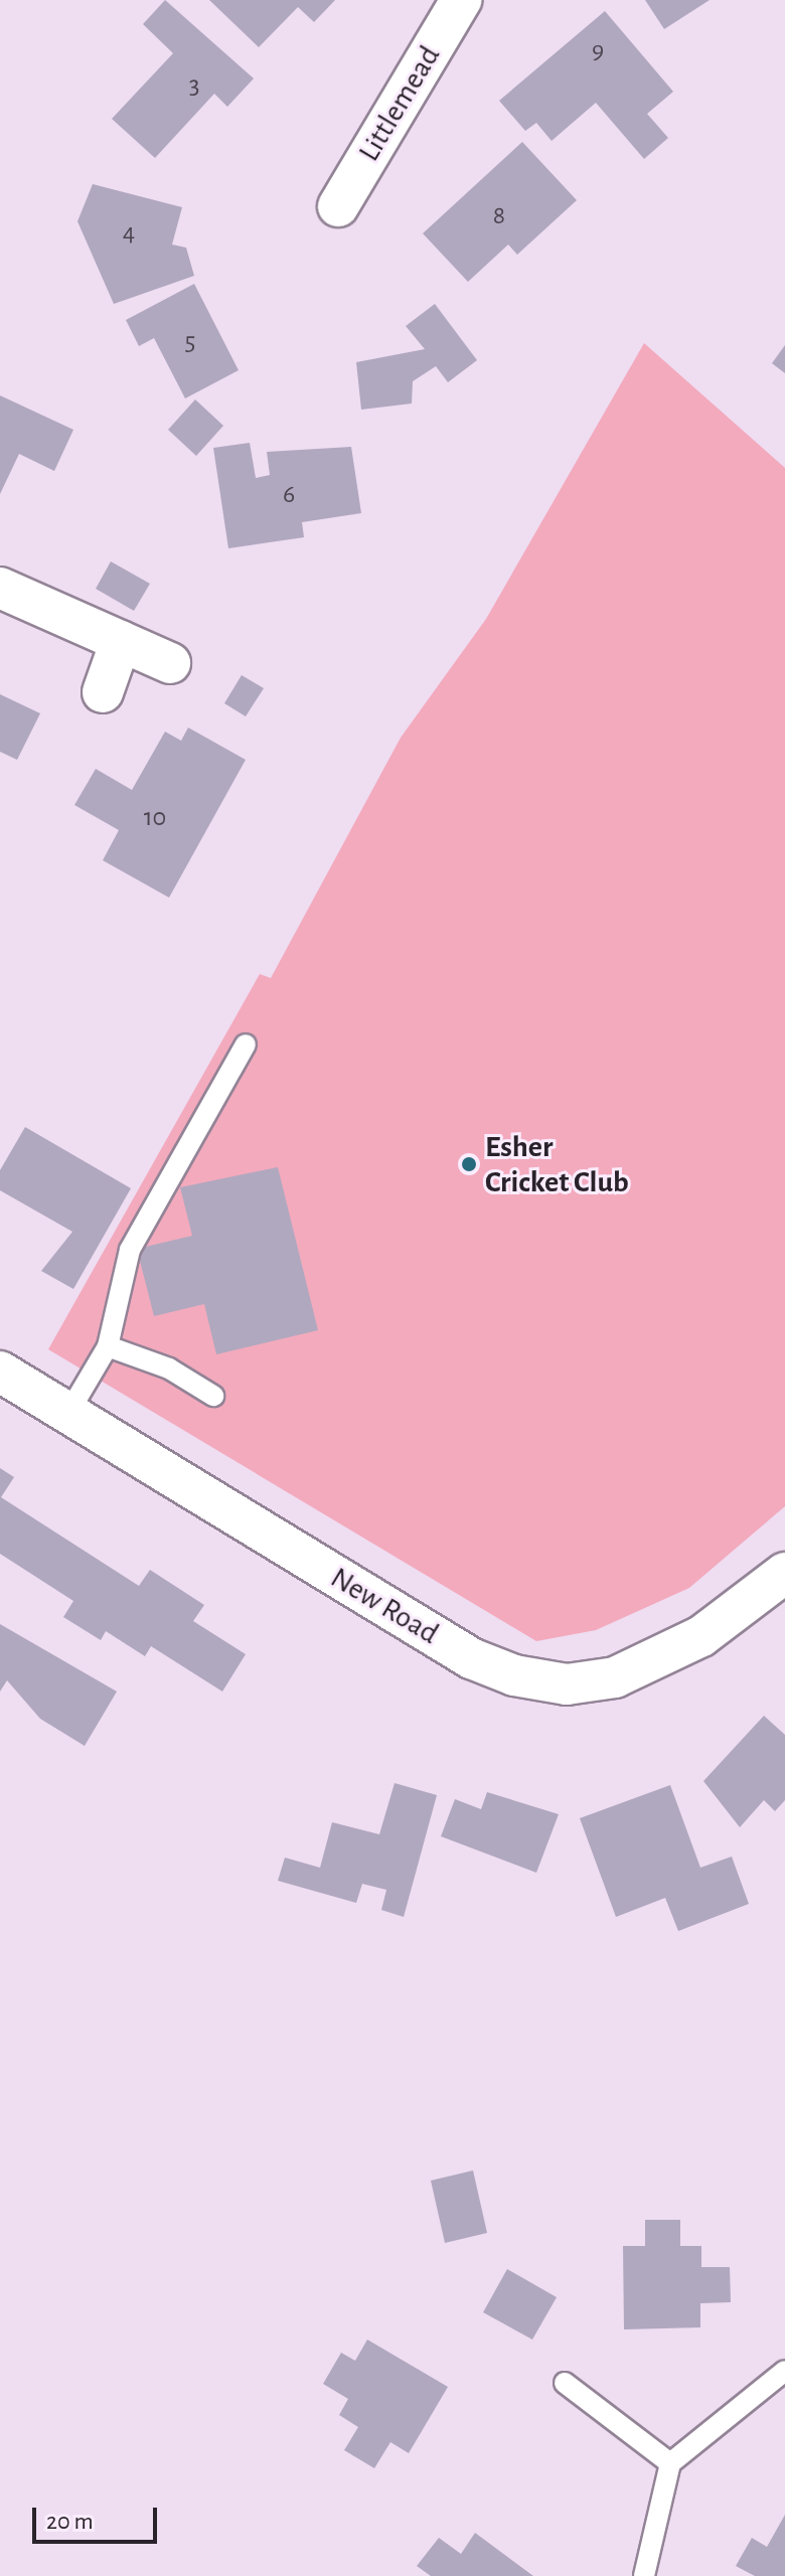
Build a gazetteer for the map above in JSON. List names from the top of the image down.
{
  "streets": {
    "street": ["Littlemead", "New Road"]
  },
  "places": ["Esher Cricket Club"],
  "house_numbers": [
    "9",
    "3",
    "8",
    "4",
    "5",
    "6",
    "10"
  ],
  "scale_bar": "20 m"
}
